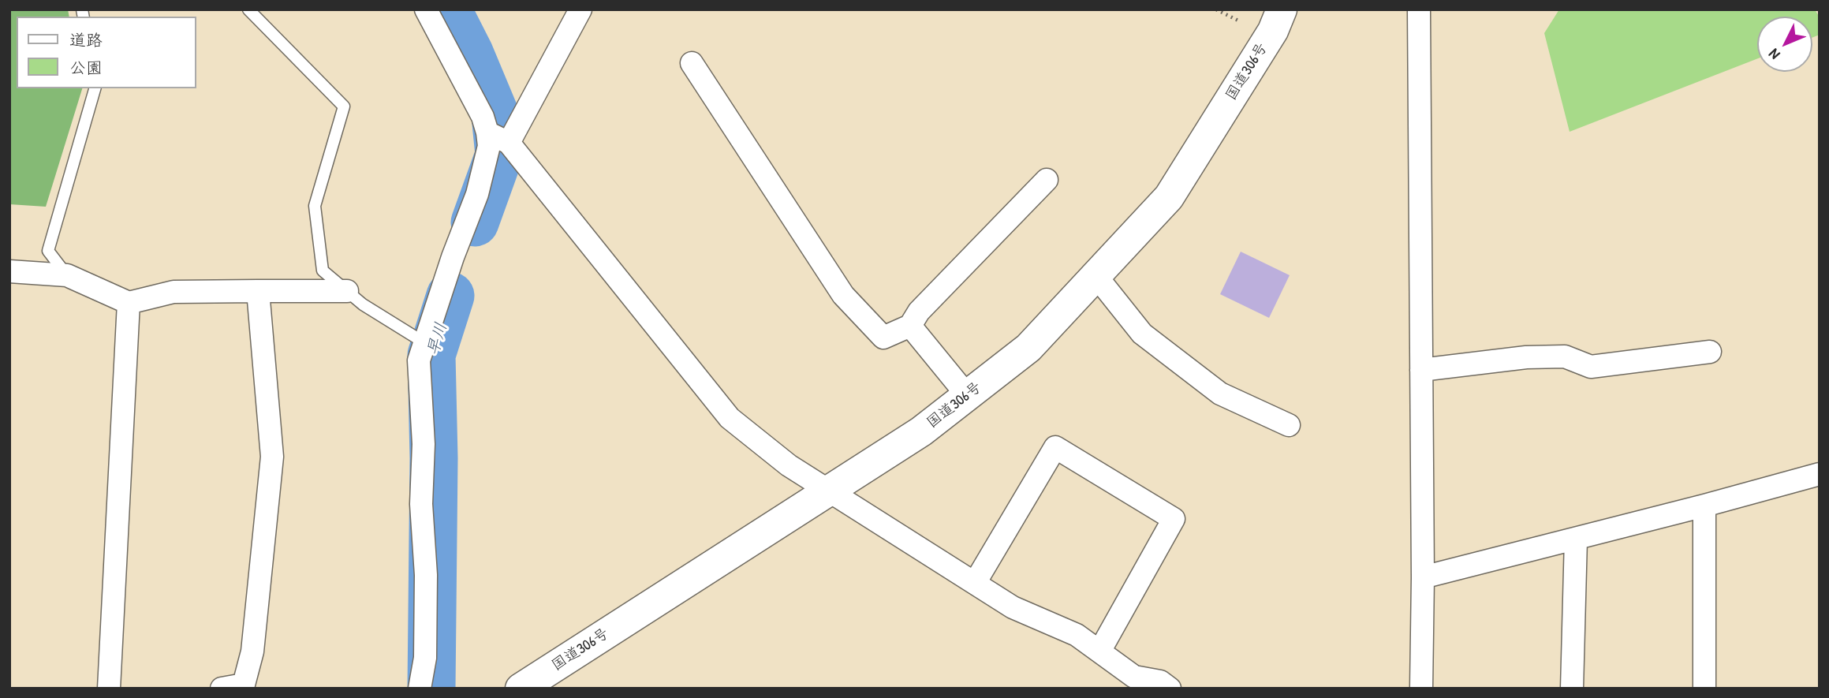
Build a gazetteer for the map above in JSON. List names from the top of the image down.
{
  "streets": {
    "highway": ["国道306号"]
  },
  "water": ["早川"],
  "legend": ["道路", "公園"],
  "north": "bottom left"
}
